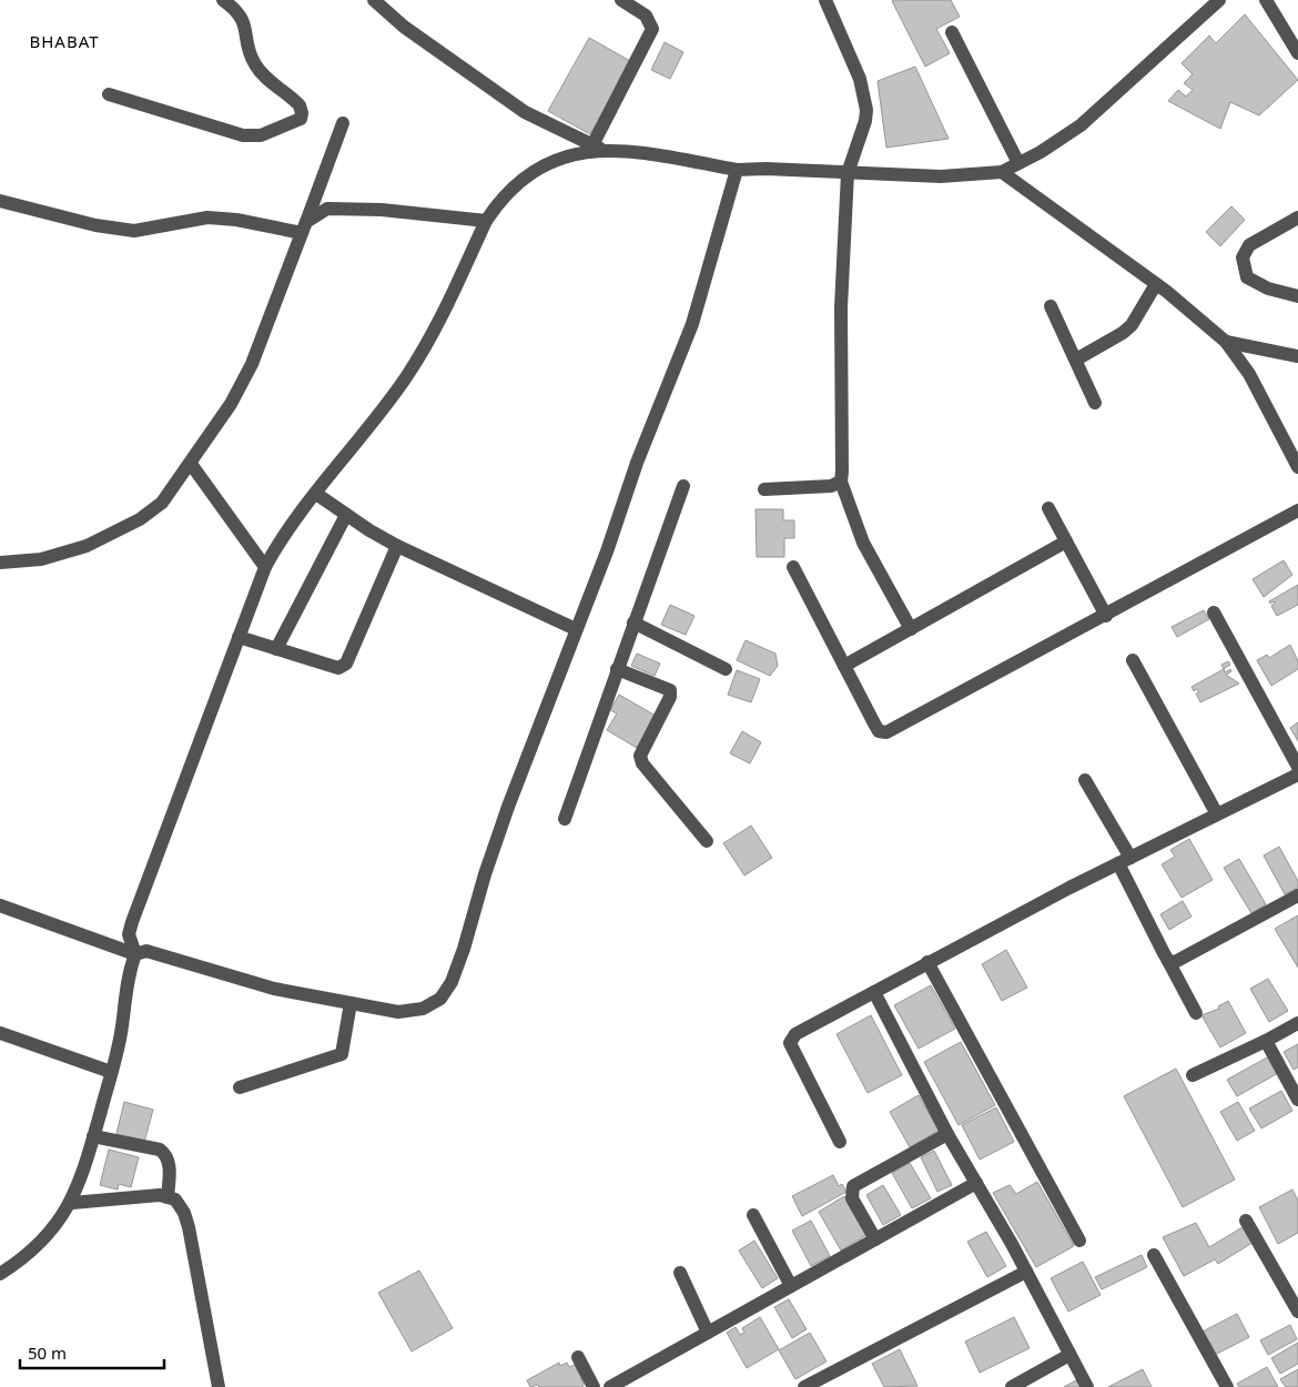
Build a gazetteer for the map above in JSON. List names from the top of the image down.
{
  "districts": ["BHABAT"],
  "scale_bar": "50 m"
}
